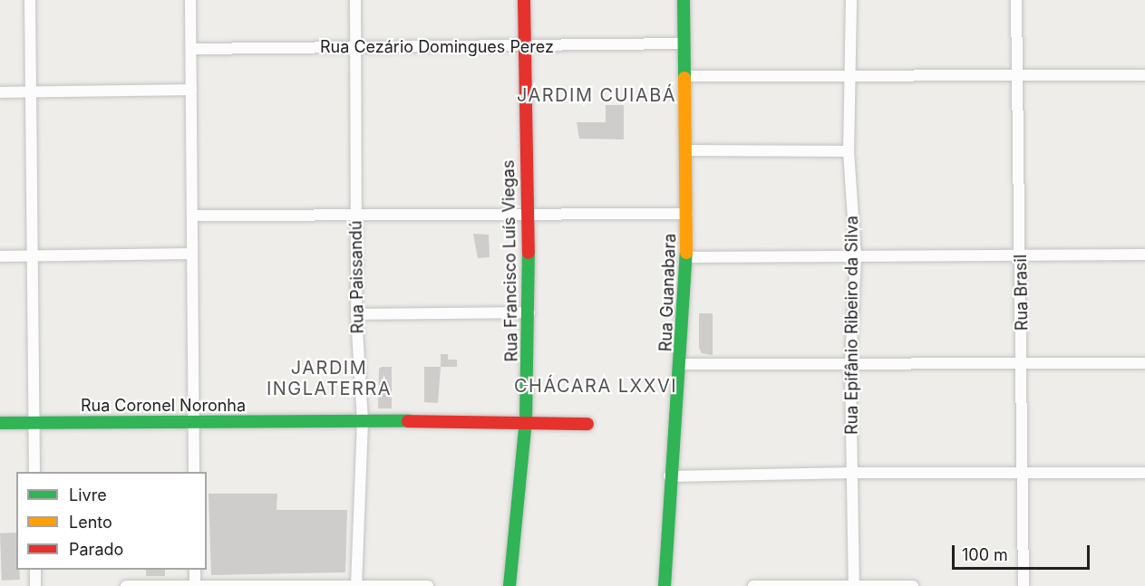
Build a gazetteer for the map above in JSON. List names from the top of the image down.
{
  "streets": {
    "street": [
      "Rua Cezário Domingues Perez",
      "Rua Francisco Luís Viegas",
      "Rua Paissandú",
      "Rua Guanabara",
      "Rua Brasil",
      "Rua Epifânio Ribeiro da Silva",
      "Rua Coronel Noronha"
    ]
  },
  "crossings": [
    ["Rua Cezário Domingues Perez", "Rua Francisco Luís Viegas"],
    ["Rua Cezário Domingues Perez", "Rua Paissandú"],
    ["Rua Cezário Domingues Perez", "Rua Guanabara"],
    ["Rua Francisco Luís Viegas", "Rua Coronel Noronha"],
    ["Rua Paissandú", "Rua Coronel Noronha"]
  ],
  "districts": ["JARDIM CUIABÁ", "JARDIM INGLATERRA", "CHÁCARA LXXVI"],
  "legend": ["Livre", "Lento", "Parado"],
  "scale_bar": "100 m"
}
